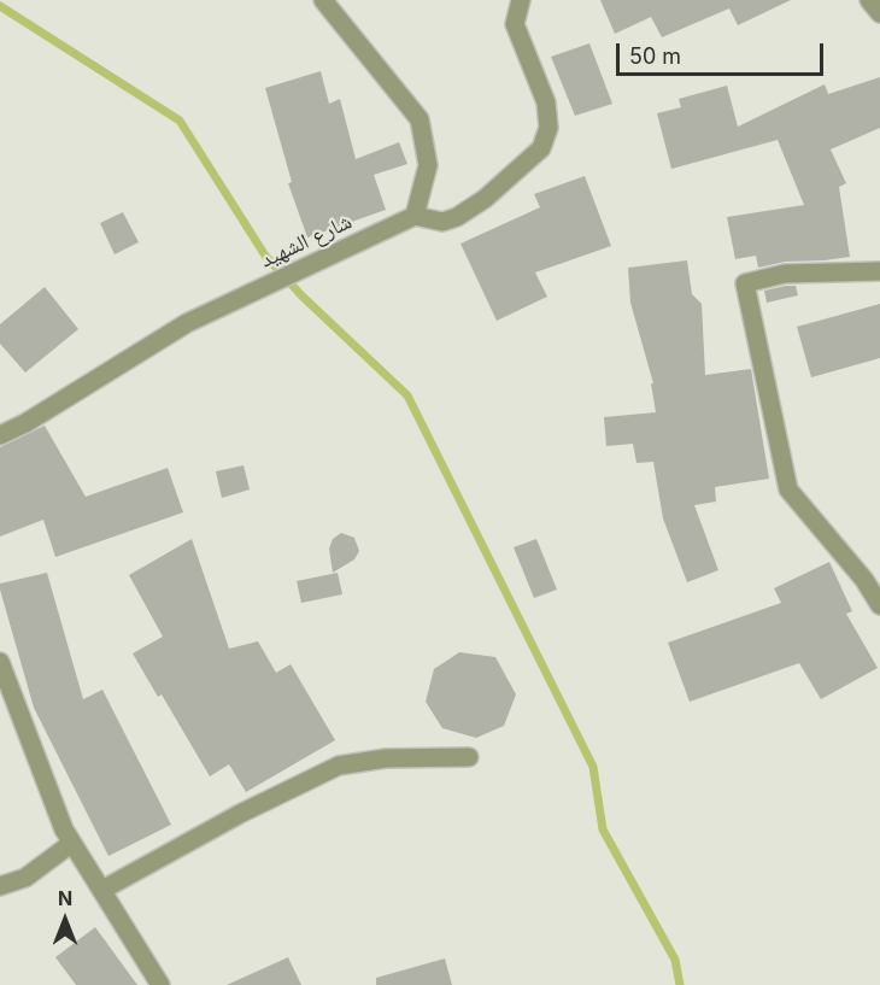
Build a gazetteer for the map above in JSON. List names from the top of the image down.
{
  "streets": {
    "street": ["شارع الشهيد"]
  },
  "scale_bar": "50 m",
  "north": "top"
}
